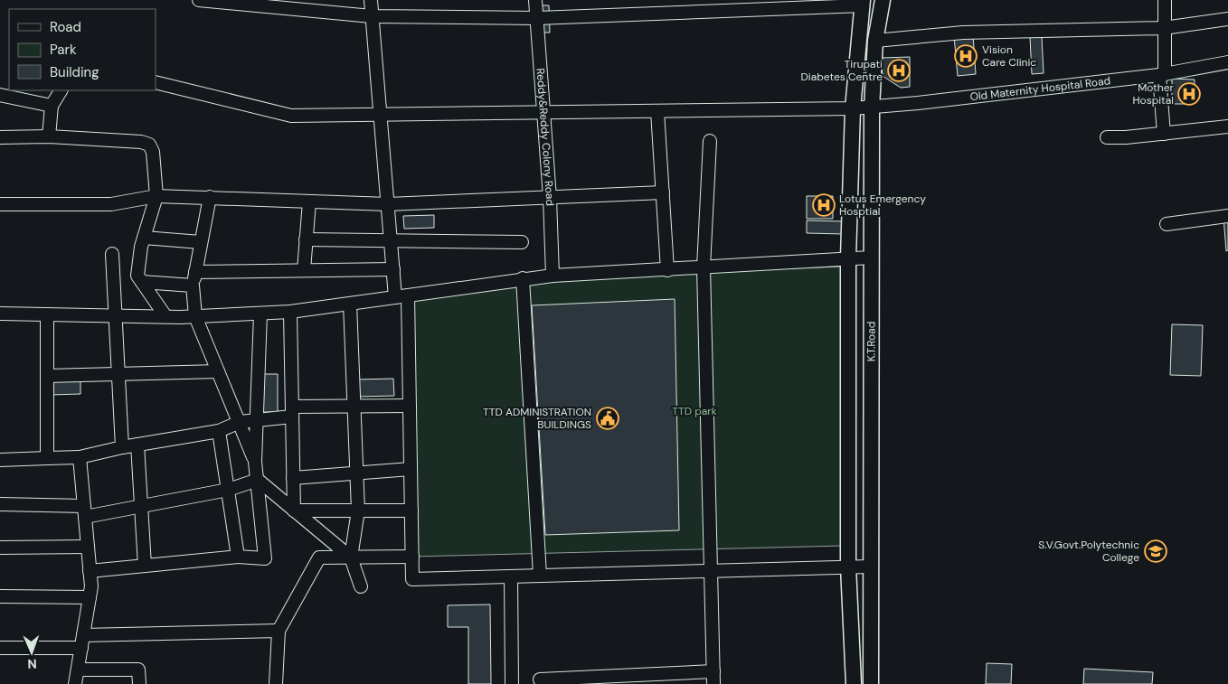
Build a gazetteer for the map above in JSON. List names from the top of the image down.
{
  "streets": {
    "main road": ["K.T.Road"],
    "street": ["Old Maternity Hospital Road", "Reddy&Reddy Colony Road"]
  },
  "crossings": [
    ["Old Maternity Hospital Road", "Reddy&Reddy Colony Road"],
    ["Old Maternity Hospital Road", "K.T.Road"]
  ],
  "parks": ["TTD park"],
  "places": {
    "hospital": [
      "Vision Care Clinic",
      "Tirupati Diabetes Centre",
      "Mother Hospital",
      "Lotus Emergency Hosptial"
    ],
    "public building": ["TTD ADMINISTRATION BUILDINGS"],
    "school or university": ["S.V.Govt.Polytechnic College"]
  },
  "legend": ["Road", "Park", "Building"],
  "north": "bottom"
}
